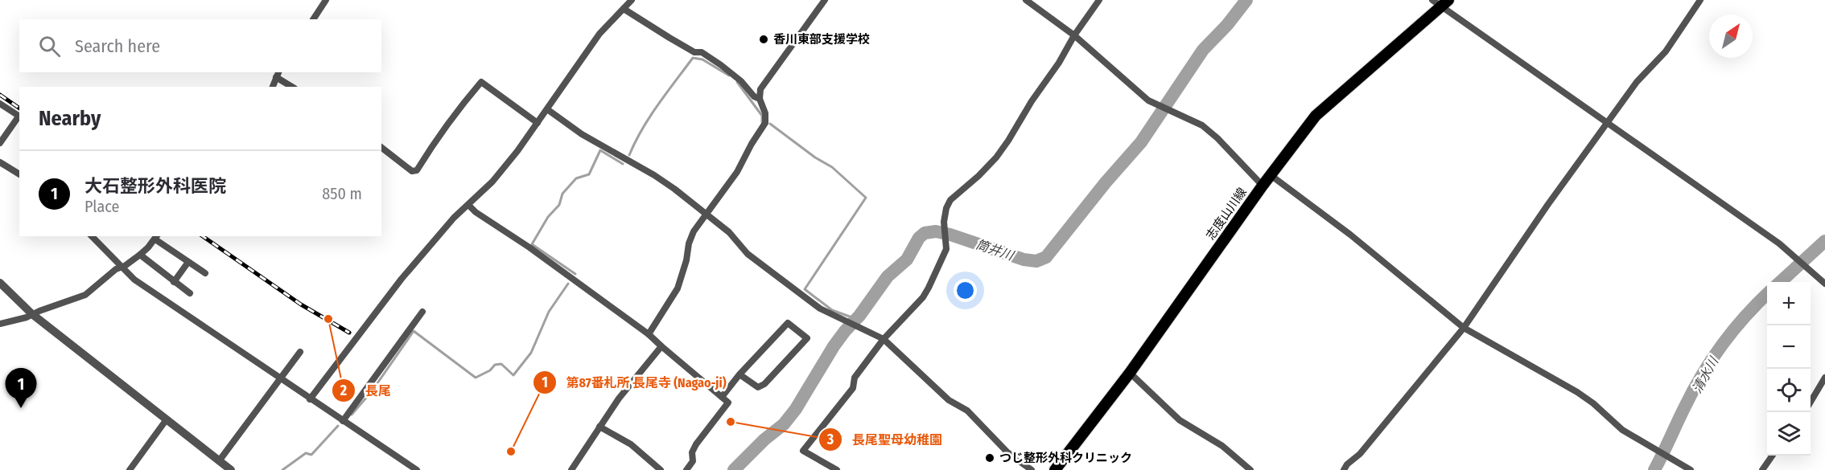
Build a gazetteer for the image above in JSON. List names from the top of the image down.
{
  "streets": {
    "main road": ["志度山川線"]
  },
  "water": ["筒井川", "清水川"],
  "places": [
    "香川東部支援学校",
    "長尾",
    "長尾聖母幼稚園",
    "第87番札所 長尾寺 (Nagao-ji)",
    "つじ整形外科クリニック"
  ],
  "north": "top right",
  "page": {
    "search": "Search here",
    "heading": "Nearby",
    "list": [
      {
        "mark": "1",
        "name": "大石整形外科医院",
        "note": "Place",
        "value": "850 m"
      }
    ],
    "map_buttons": ["+", "−"],
    "pins": "1"
  }
}
